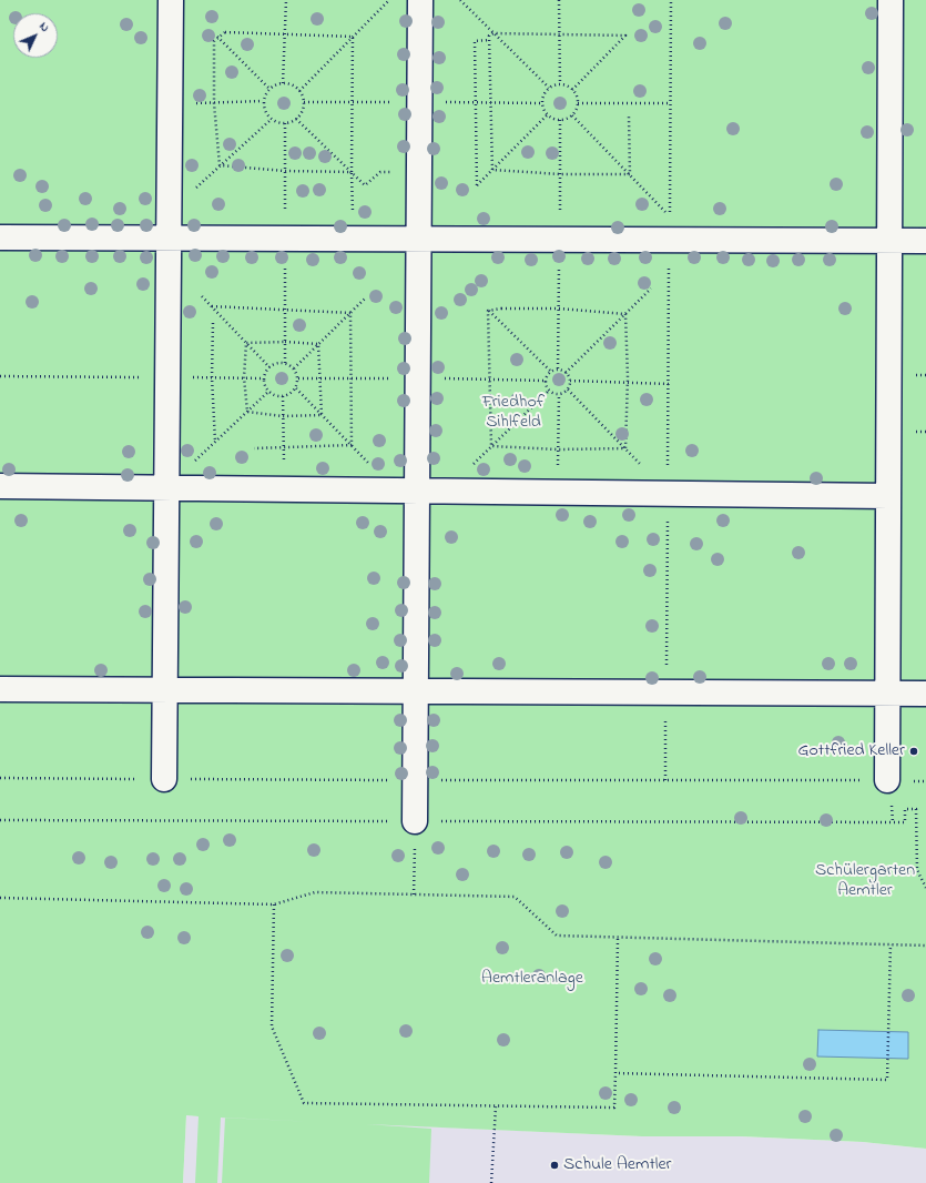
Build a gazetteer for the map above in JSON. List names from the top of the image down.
{
  "parks": ["Friedhof Sihlfeld", "Schülergarten Aemtler", "Aemtleranlage"],
  "places": ["Gottfried Keller", "Schule Aemtler"],
  "north": "top right"
}
